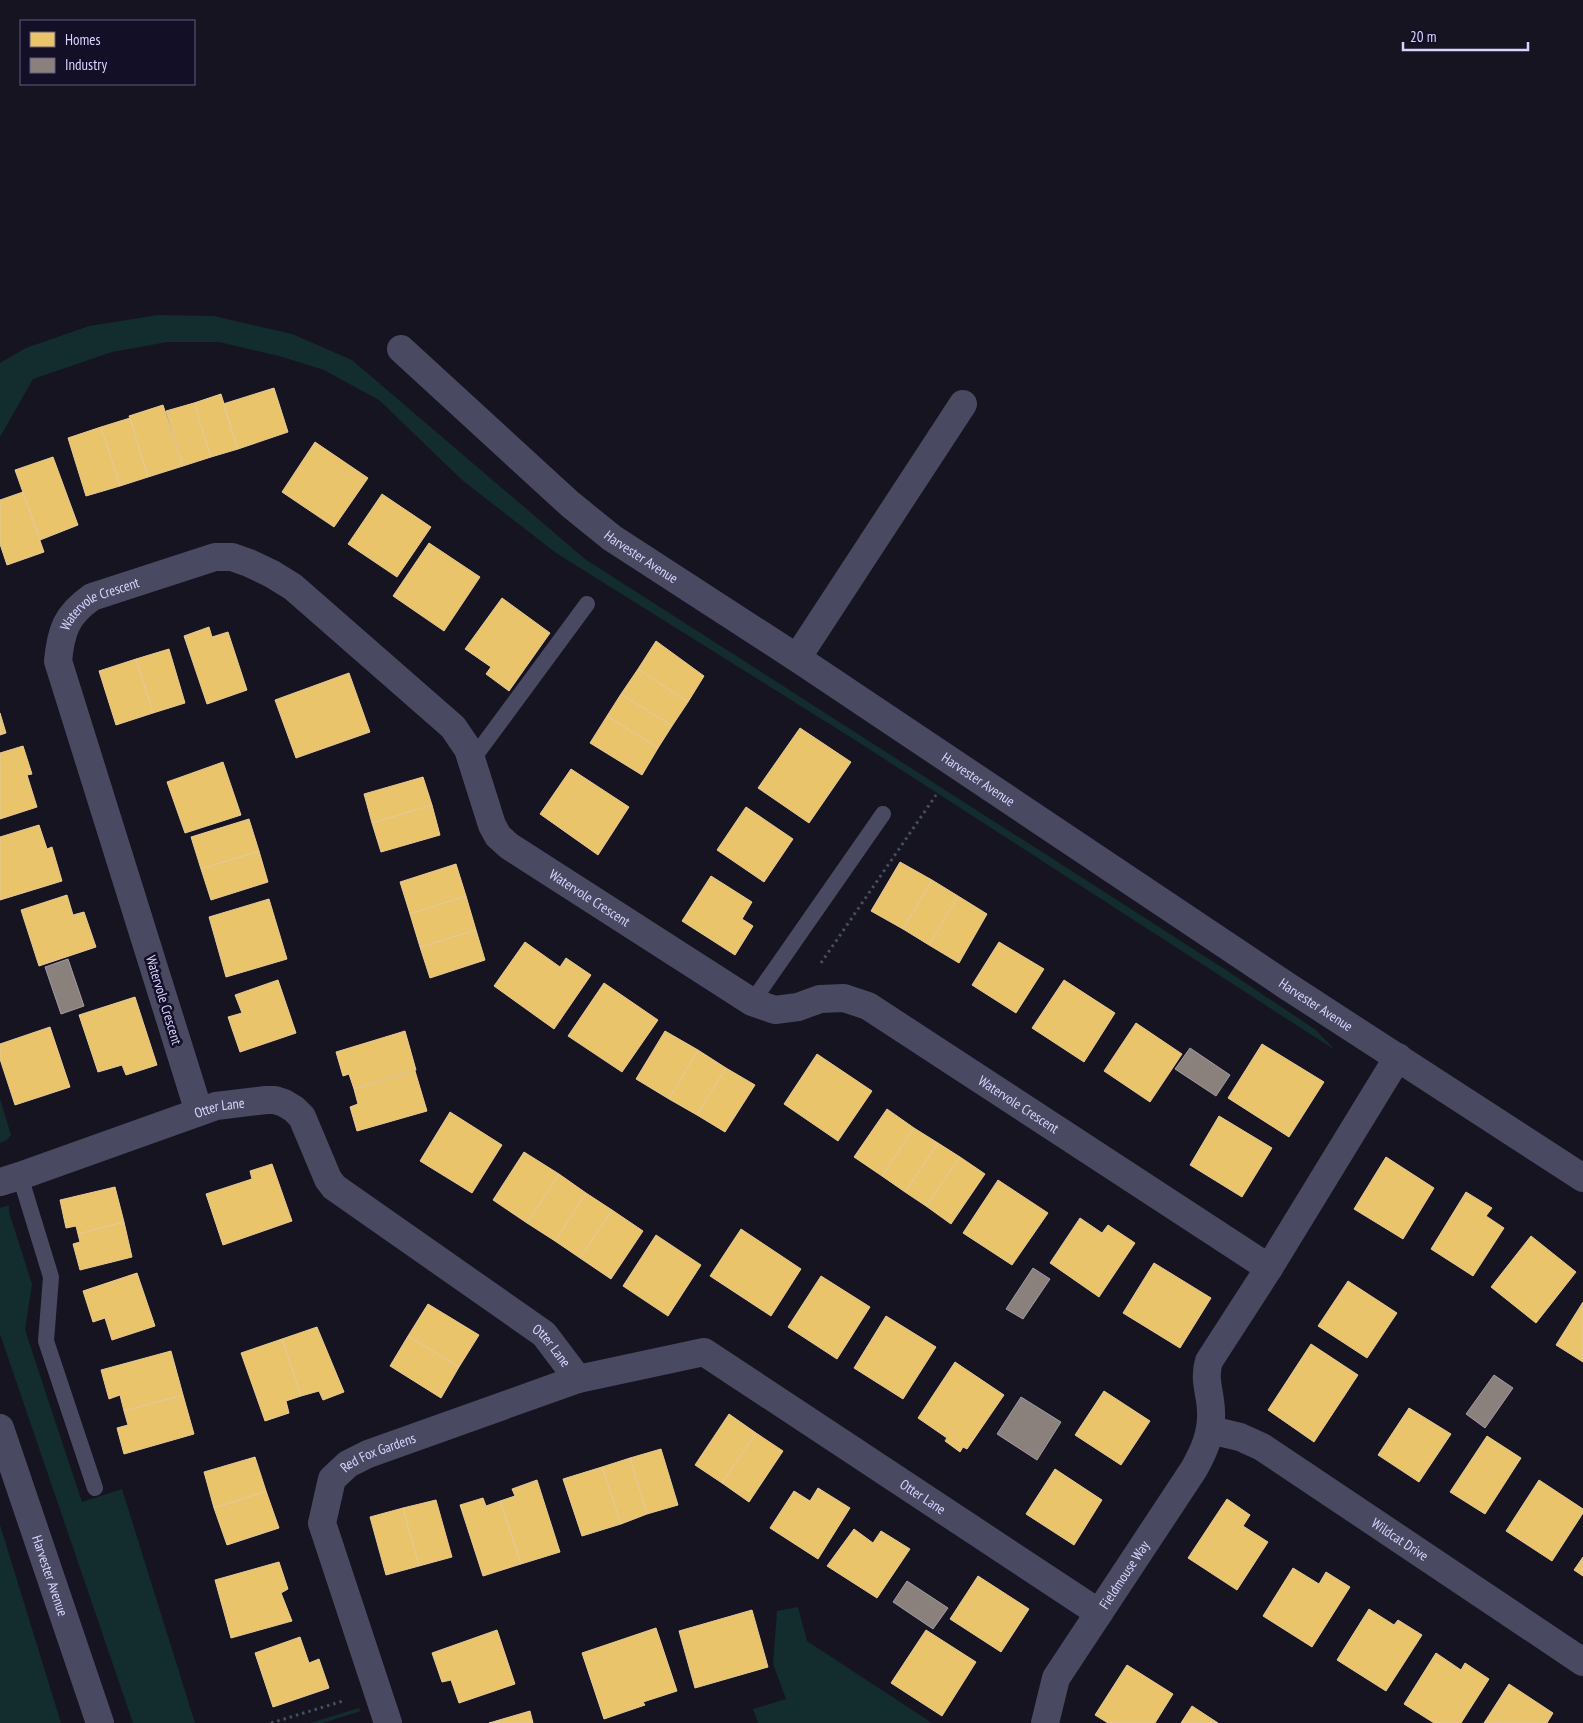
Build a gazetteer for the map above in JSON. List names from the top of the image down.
{
  "streets": {
    "street": [
      "Harvester Avenue",
      "Watervole Crescent",
      "Otter Lane",
      "Red Fox Gardens",
      "Wildcat Drive",
      "Fieldmouse Way"
    ]
  },
  "crossings": [
    ["Harvester Avenue", "Fieldmouse Way"],
    ["Watervole Crescent", "Otter Lane"],
    ["Watervole Crescent", "Fieldmouse Way"],
    ["Otter Lane", "Red Fox Gardens"],
    ["Otter Lane", "Fieldmouse Way"],
    ["Wildcat Drive", "Fieldmouse Way"]
  ],
  "legend": ["Homes", "Industry"],
  "scale_bar": "20 m"
}
